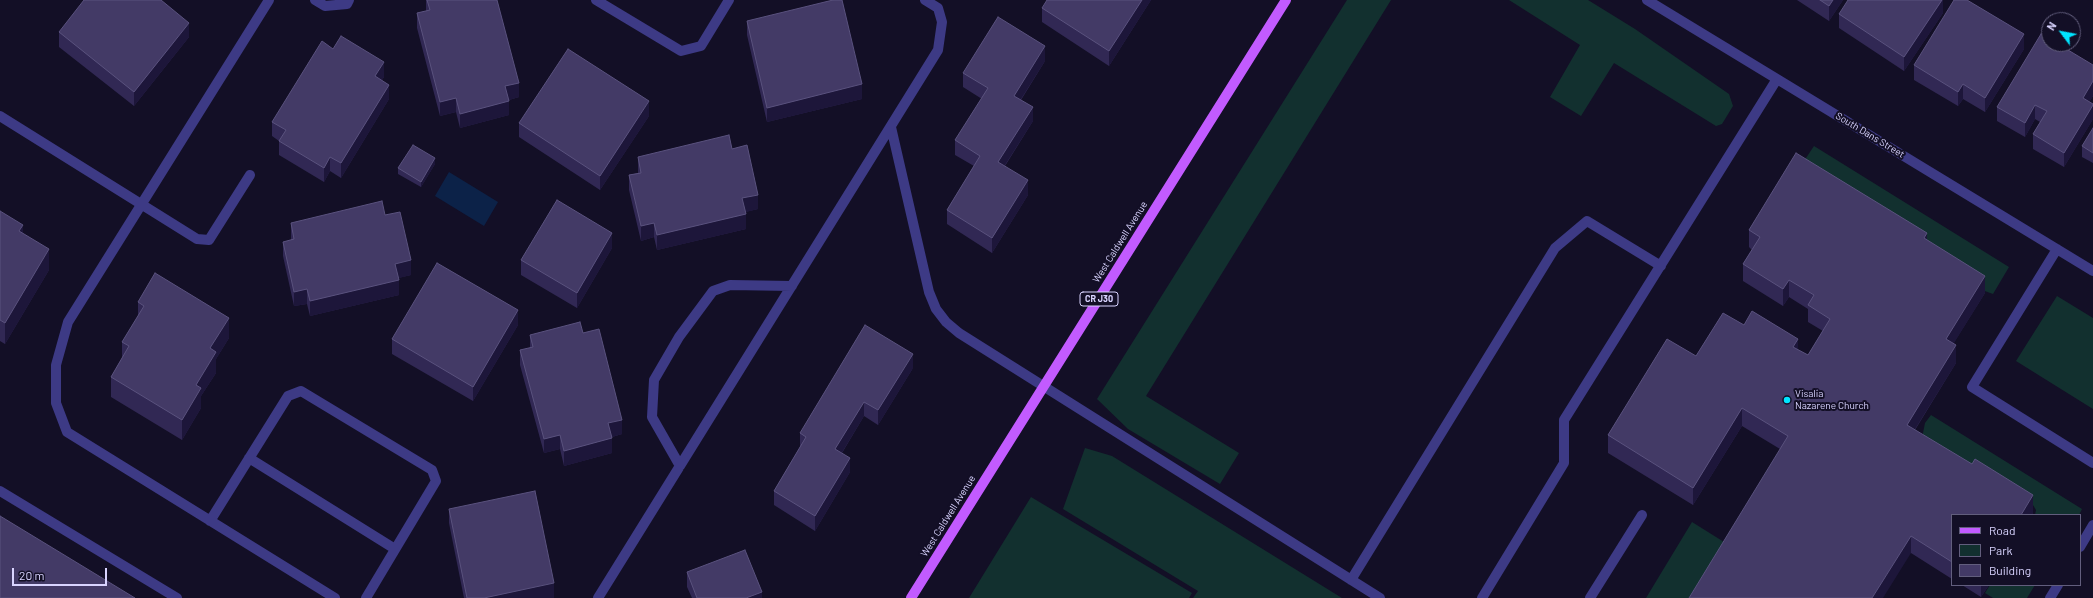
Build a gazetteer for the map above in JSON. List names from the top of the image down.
{
  "streets": {
    "main road": ["West Caldwell Avenue", "CR J30"],
    "street": ["South Dans Street"]
  },
  "places": ["Visalia Nazarene Church"],
  "legend": ["Road", "Park", "Building"],
  "scale_bar": "20 m",
  "north": "top left"
}
